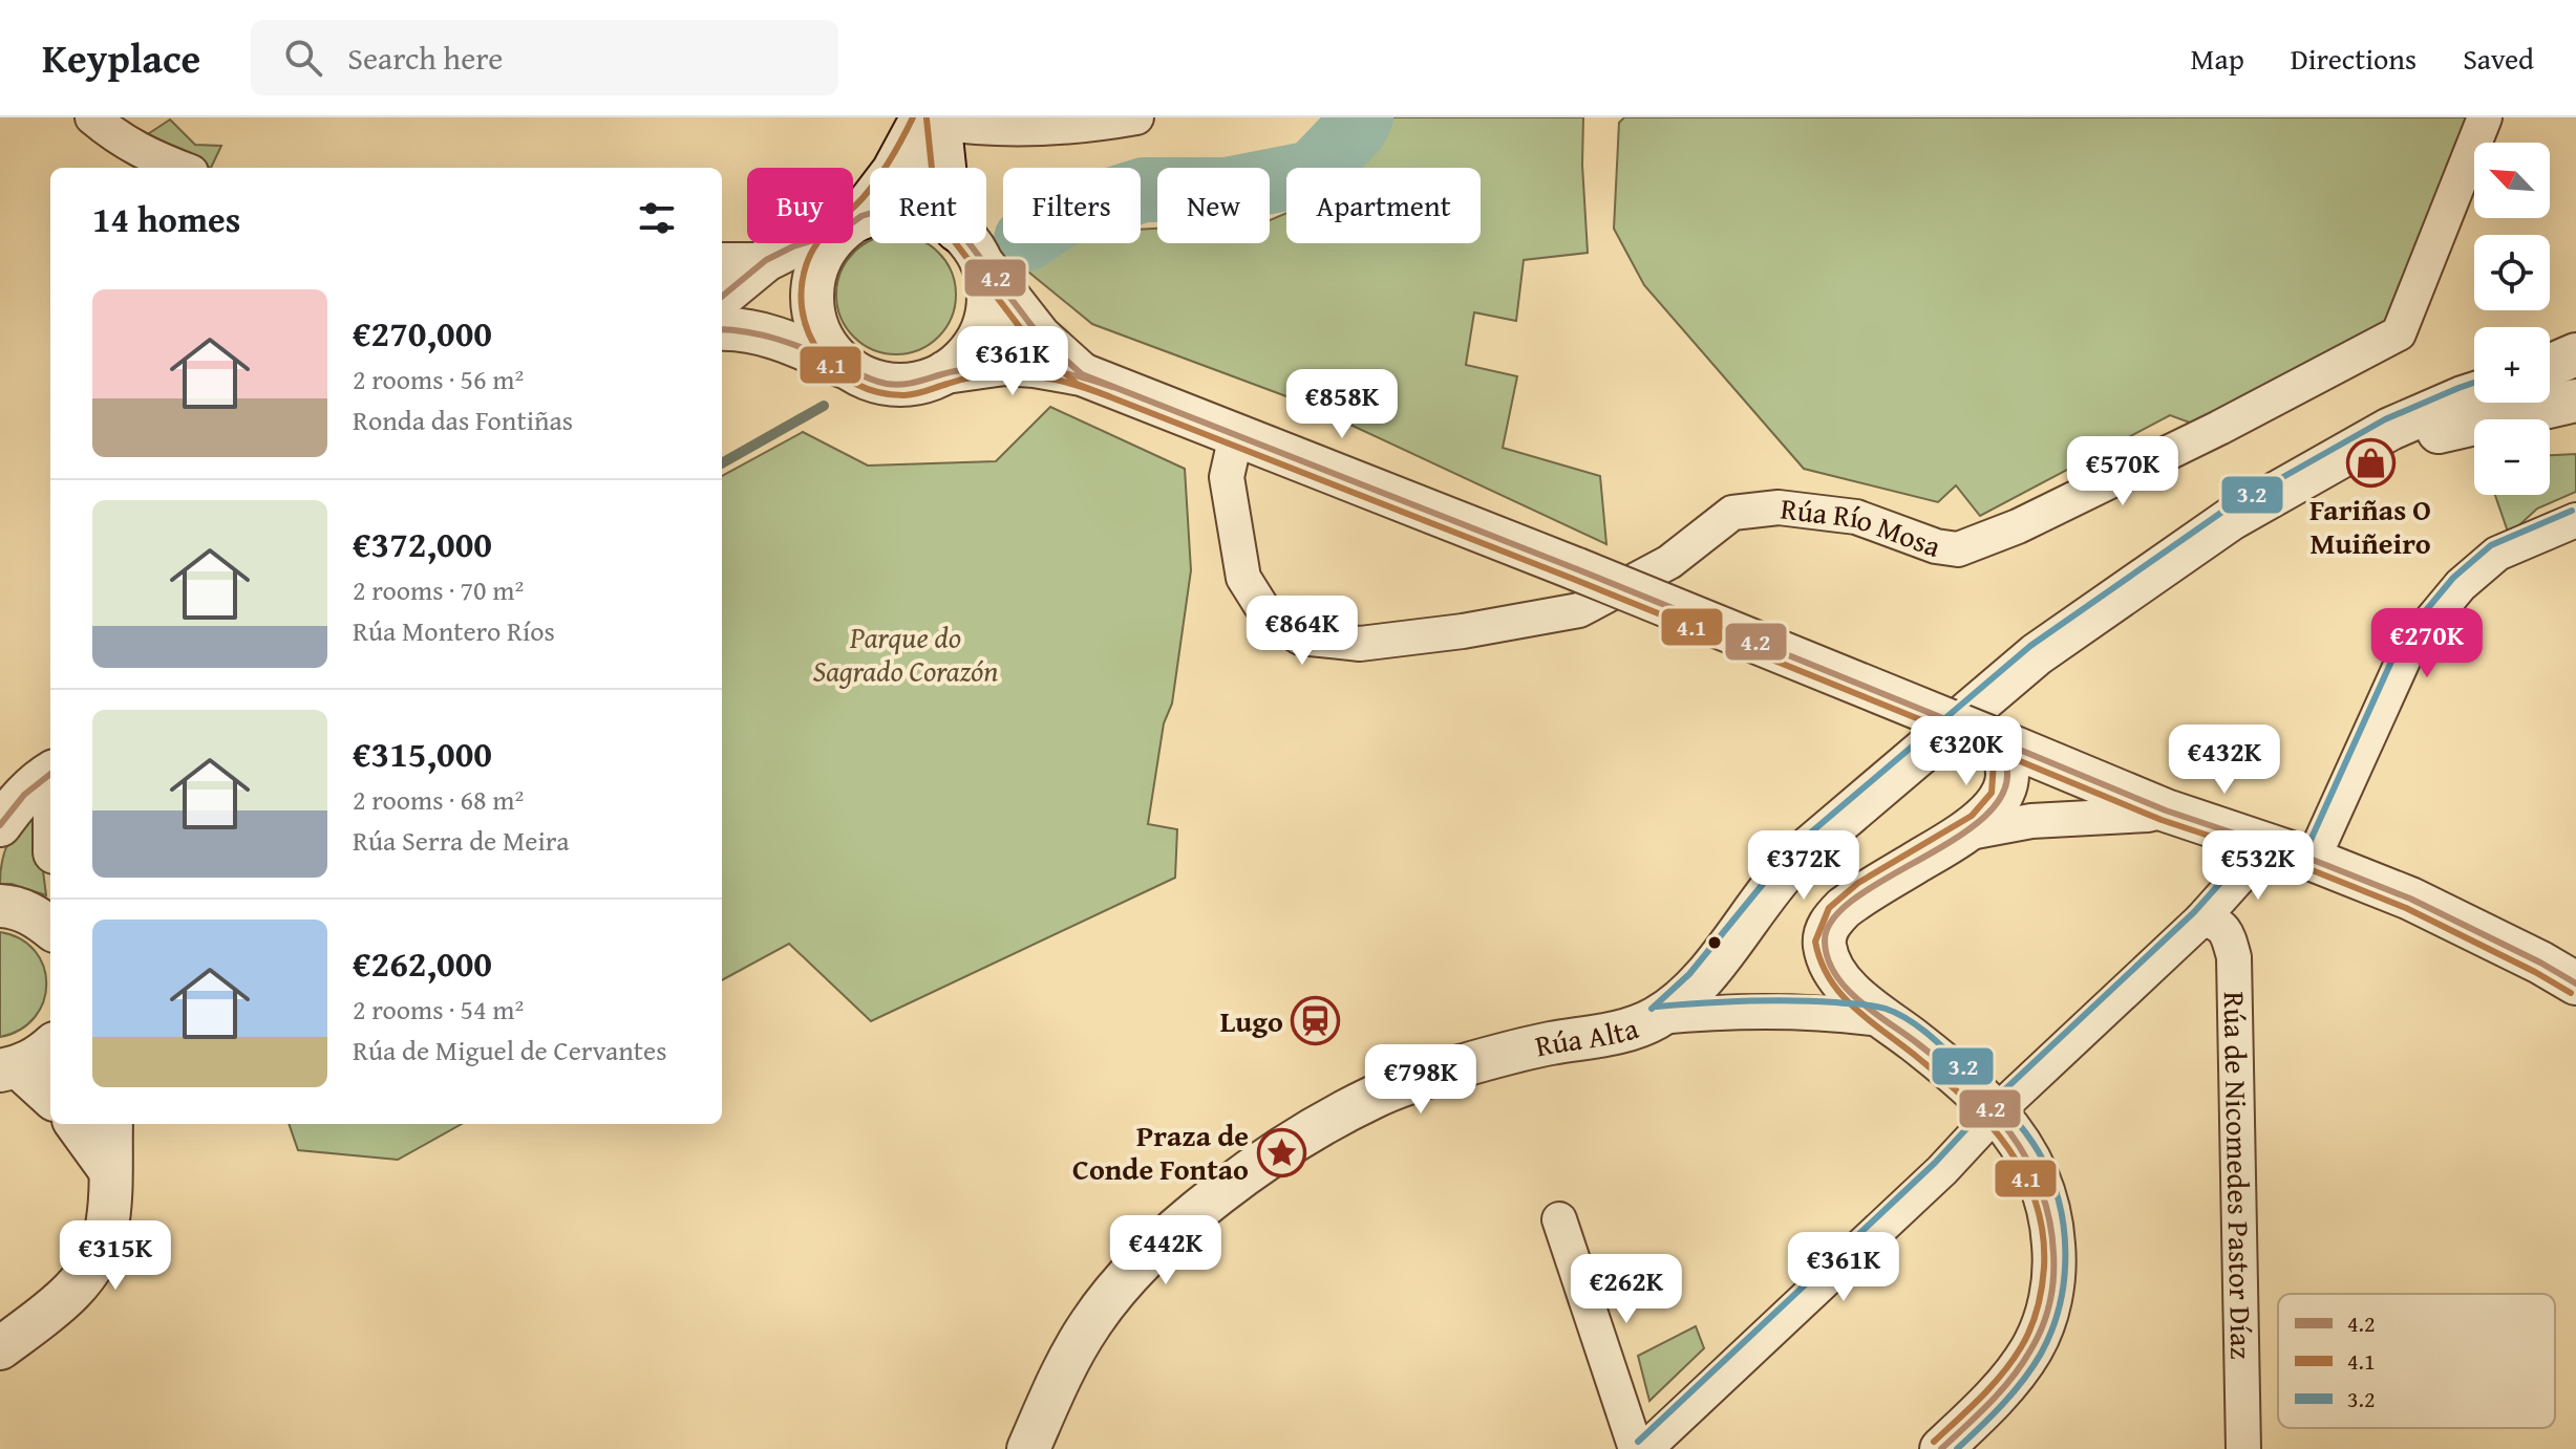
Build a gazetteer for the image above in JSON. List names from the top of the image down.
{
  "streets": {
    "street": ["Rúa Río Mosa", "Rúa Alta", "Rúa de Nicomedes Pastor Díaz"]
  },
  "parks": ["Parque do Sagrado Corazón"],
  "places": {
    "shop": ["Fariñas O Muiñeiro"],
    "station": ["Lugo"],
    "place": ["Praza de Conde Fontao"]
  },
  "lines": ["transit line 4.1", "transit line 4.2", "transit line 3.2"],
  "legend": ["4.2", "4.1", "3.2"],
  "north": "top left",
  "page": {
    "header": "Keyplace",
    "search": "Search here",
    "nav": ["Map", "Directions", "Saved"],
    "map_buttons": ["+", "−"],
    "chip": [
      "Buy",
      "Rent",
      "Filters",
      "New",
      "Apartment"
    ],
    "heading": "14 homes",
    "list": [
      {
        "name": "€270,000",
        "note": "2 rooms · 56 m² · Ronda das Fontiñas"
      },
      {
        "name": "€372,000",
        "note": "2 rooms · 70 m² · Rúa Montero Ríos"
      },
      {
        "name": "€315,000",
        "note": "2 rooms · 68 m² · Rúa Serra de Meira"
      },
      {
        "name": "€262,000",
        "note": "2 rooms · 54 m² · Rúa de Miguel de Cervantes"
      }
    ],
    "price": [
      "€361K",
      "€858K",
      "€570K",
      "€864K",
      "€270K",
      "€320K",
      "€432K",
      "€372K",
      "€532K",
      "€798K",
      "€442K",
      "€315K",
      "€361K",
      "€262K"
    ]
  }
}
